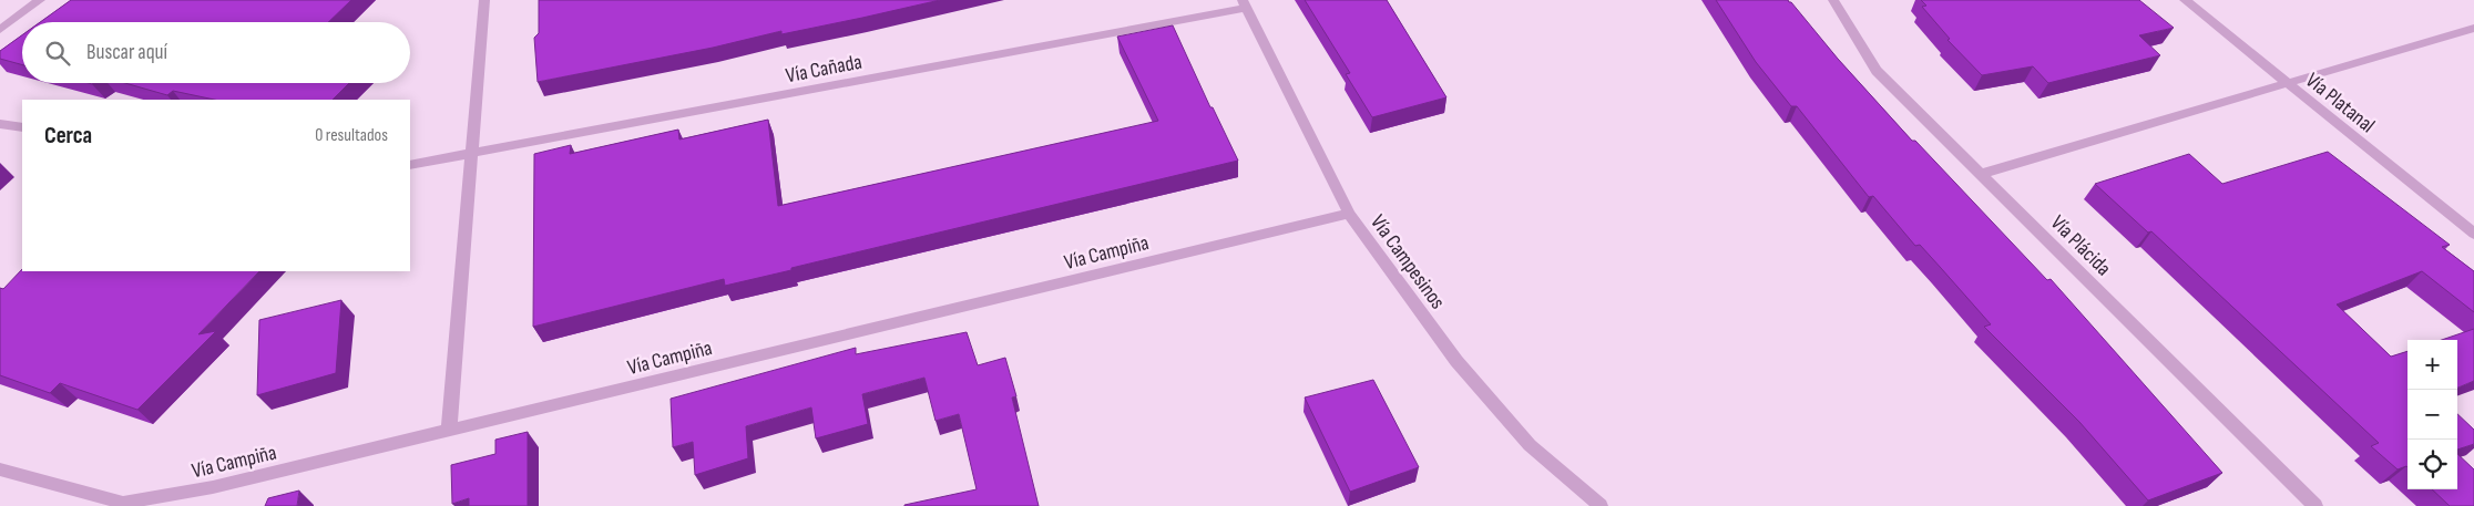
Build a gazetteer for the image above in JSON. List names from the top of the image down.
{
  "streets": {
    "street": [
      "Vía Cañada",
      "Vía Platanal",
      "Vía Plácida",
      "Vía Campiña",
      "Vía Campesinos"
    ]
  },
  "crossings": [
    ["Vía Cañada", "Vía Campesinos"],
    ["Vía Campiña", "Vía Campesinos"]
  ],
  "page": {
    "search": "Buscar aquí",
    "heading": ["Cerca", "0 resultados"],
    "map_buttons": ["+", "−"]
  }
}
